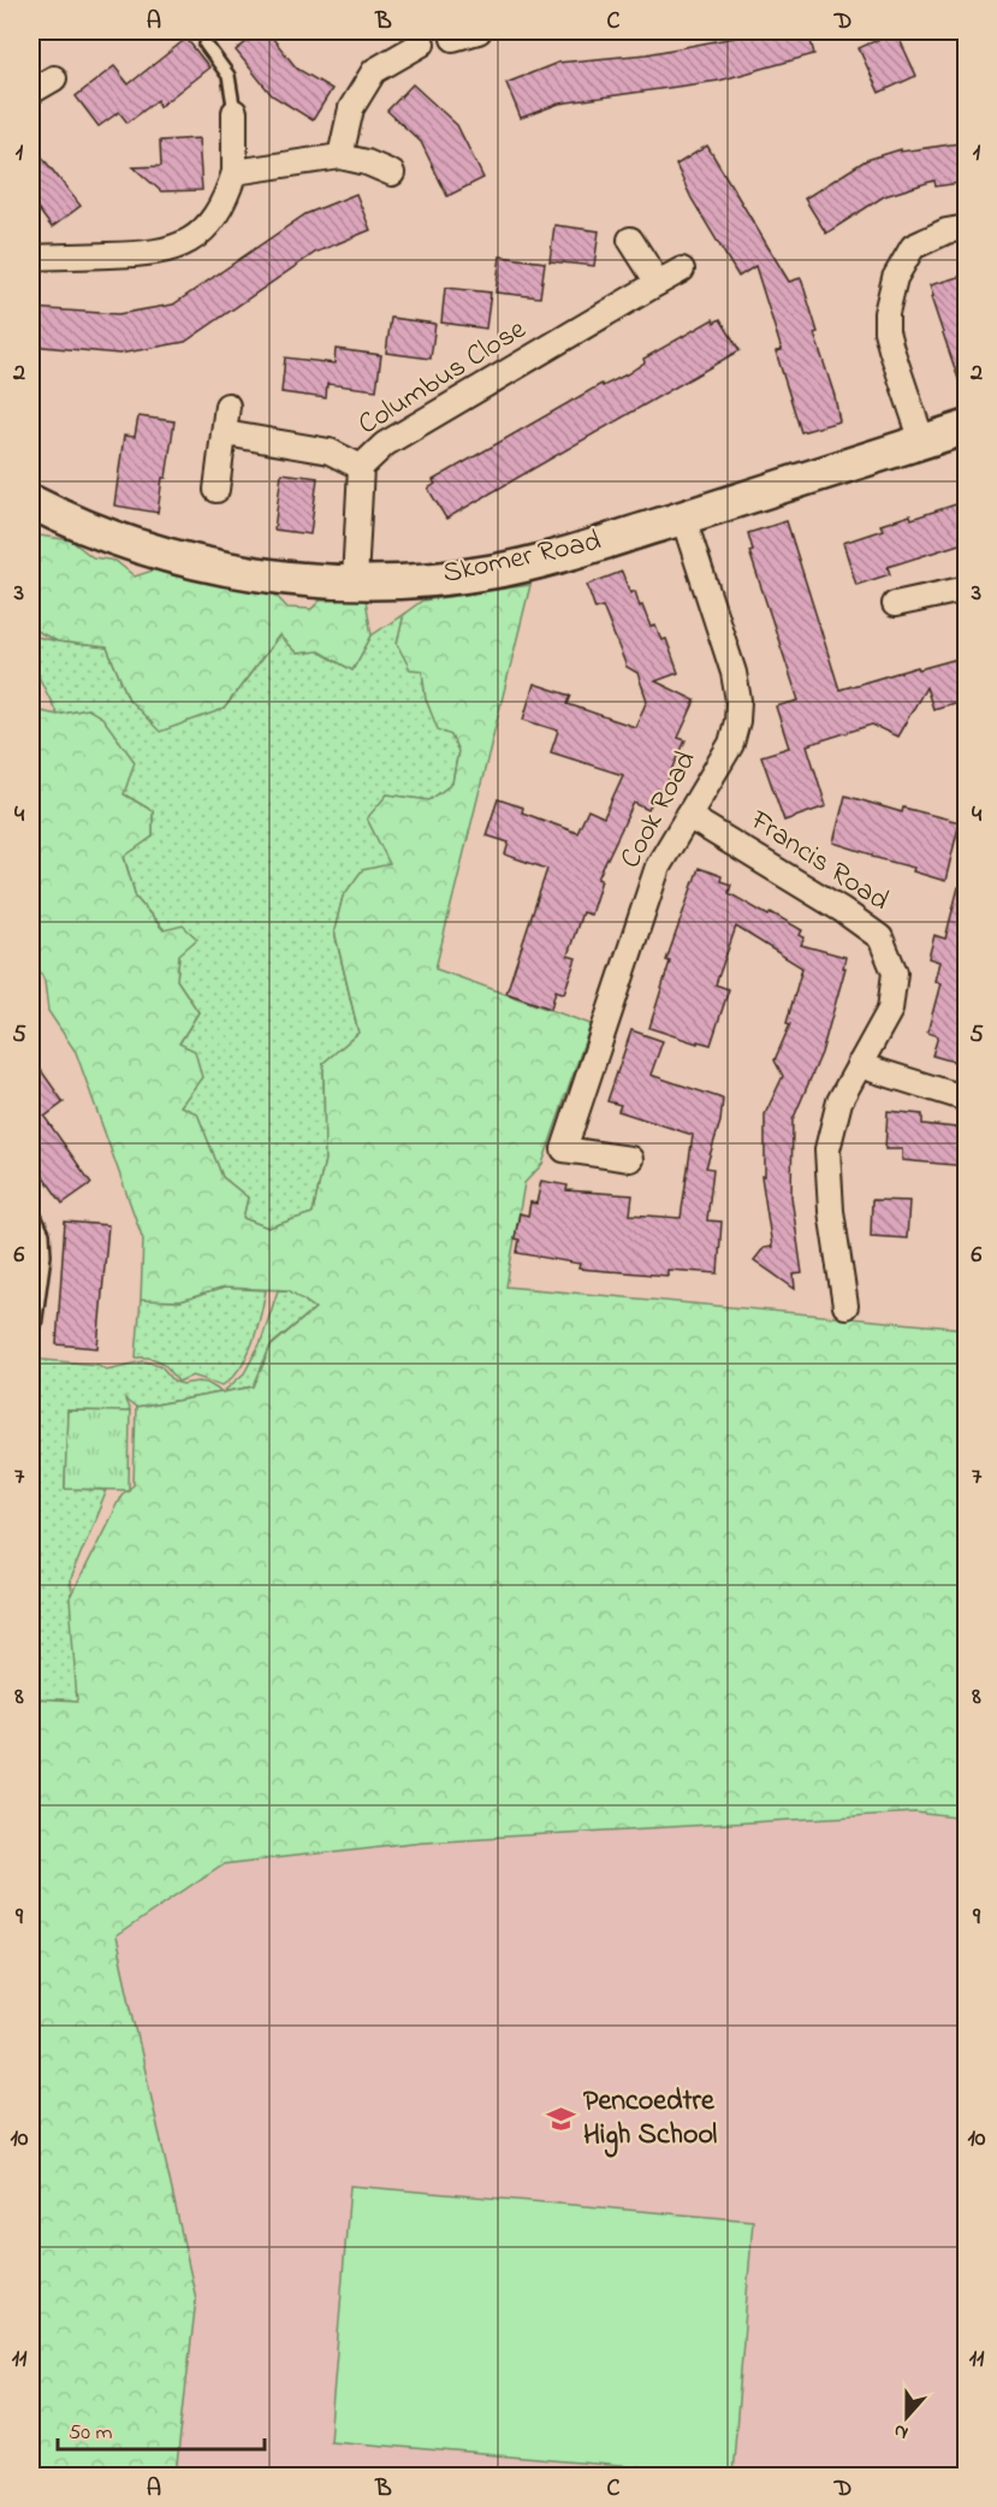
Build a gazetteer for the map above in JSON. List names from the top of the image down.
{
  "streets": {
    "street": [
      "Columbus Close",
      "Skomer Road",
      "Cook Road",
      "Francis Road"
    ]
  },
  "crossings": [
    ["Columbus Close", "Skomer Road"],
    ["Skomer Road", "Cook Road"],
    ["Cook Road", "Francis Road"]
  ],
  "places": {
    "school or university": ["Pencoedtre High School"]
  },
  "scale_bar": "50 m",
  "north": "bottom",
  "grid": {
    "columns": [
      "A",
      "B",
      "C",
      "D"
    ],
    "rows": [
      "1",
      "2",
      "3",
      "4",
      "5",
      "6",
      "7",
      "8",
      "9",
      "10",
      "11"
    ]
  }
}
